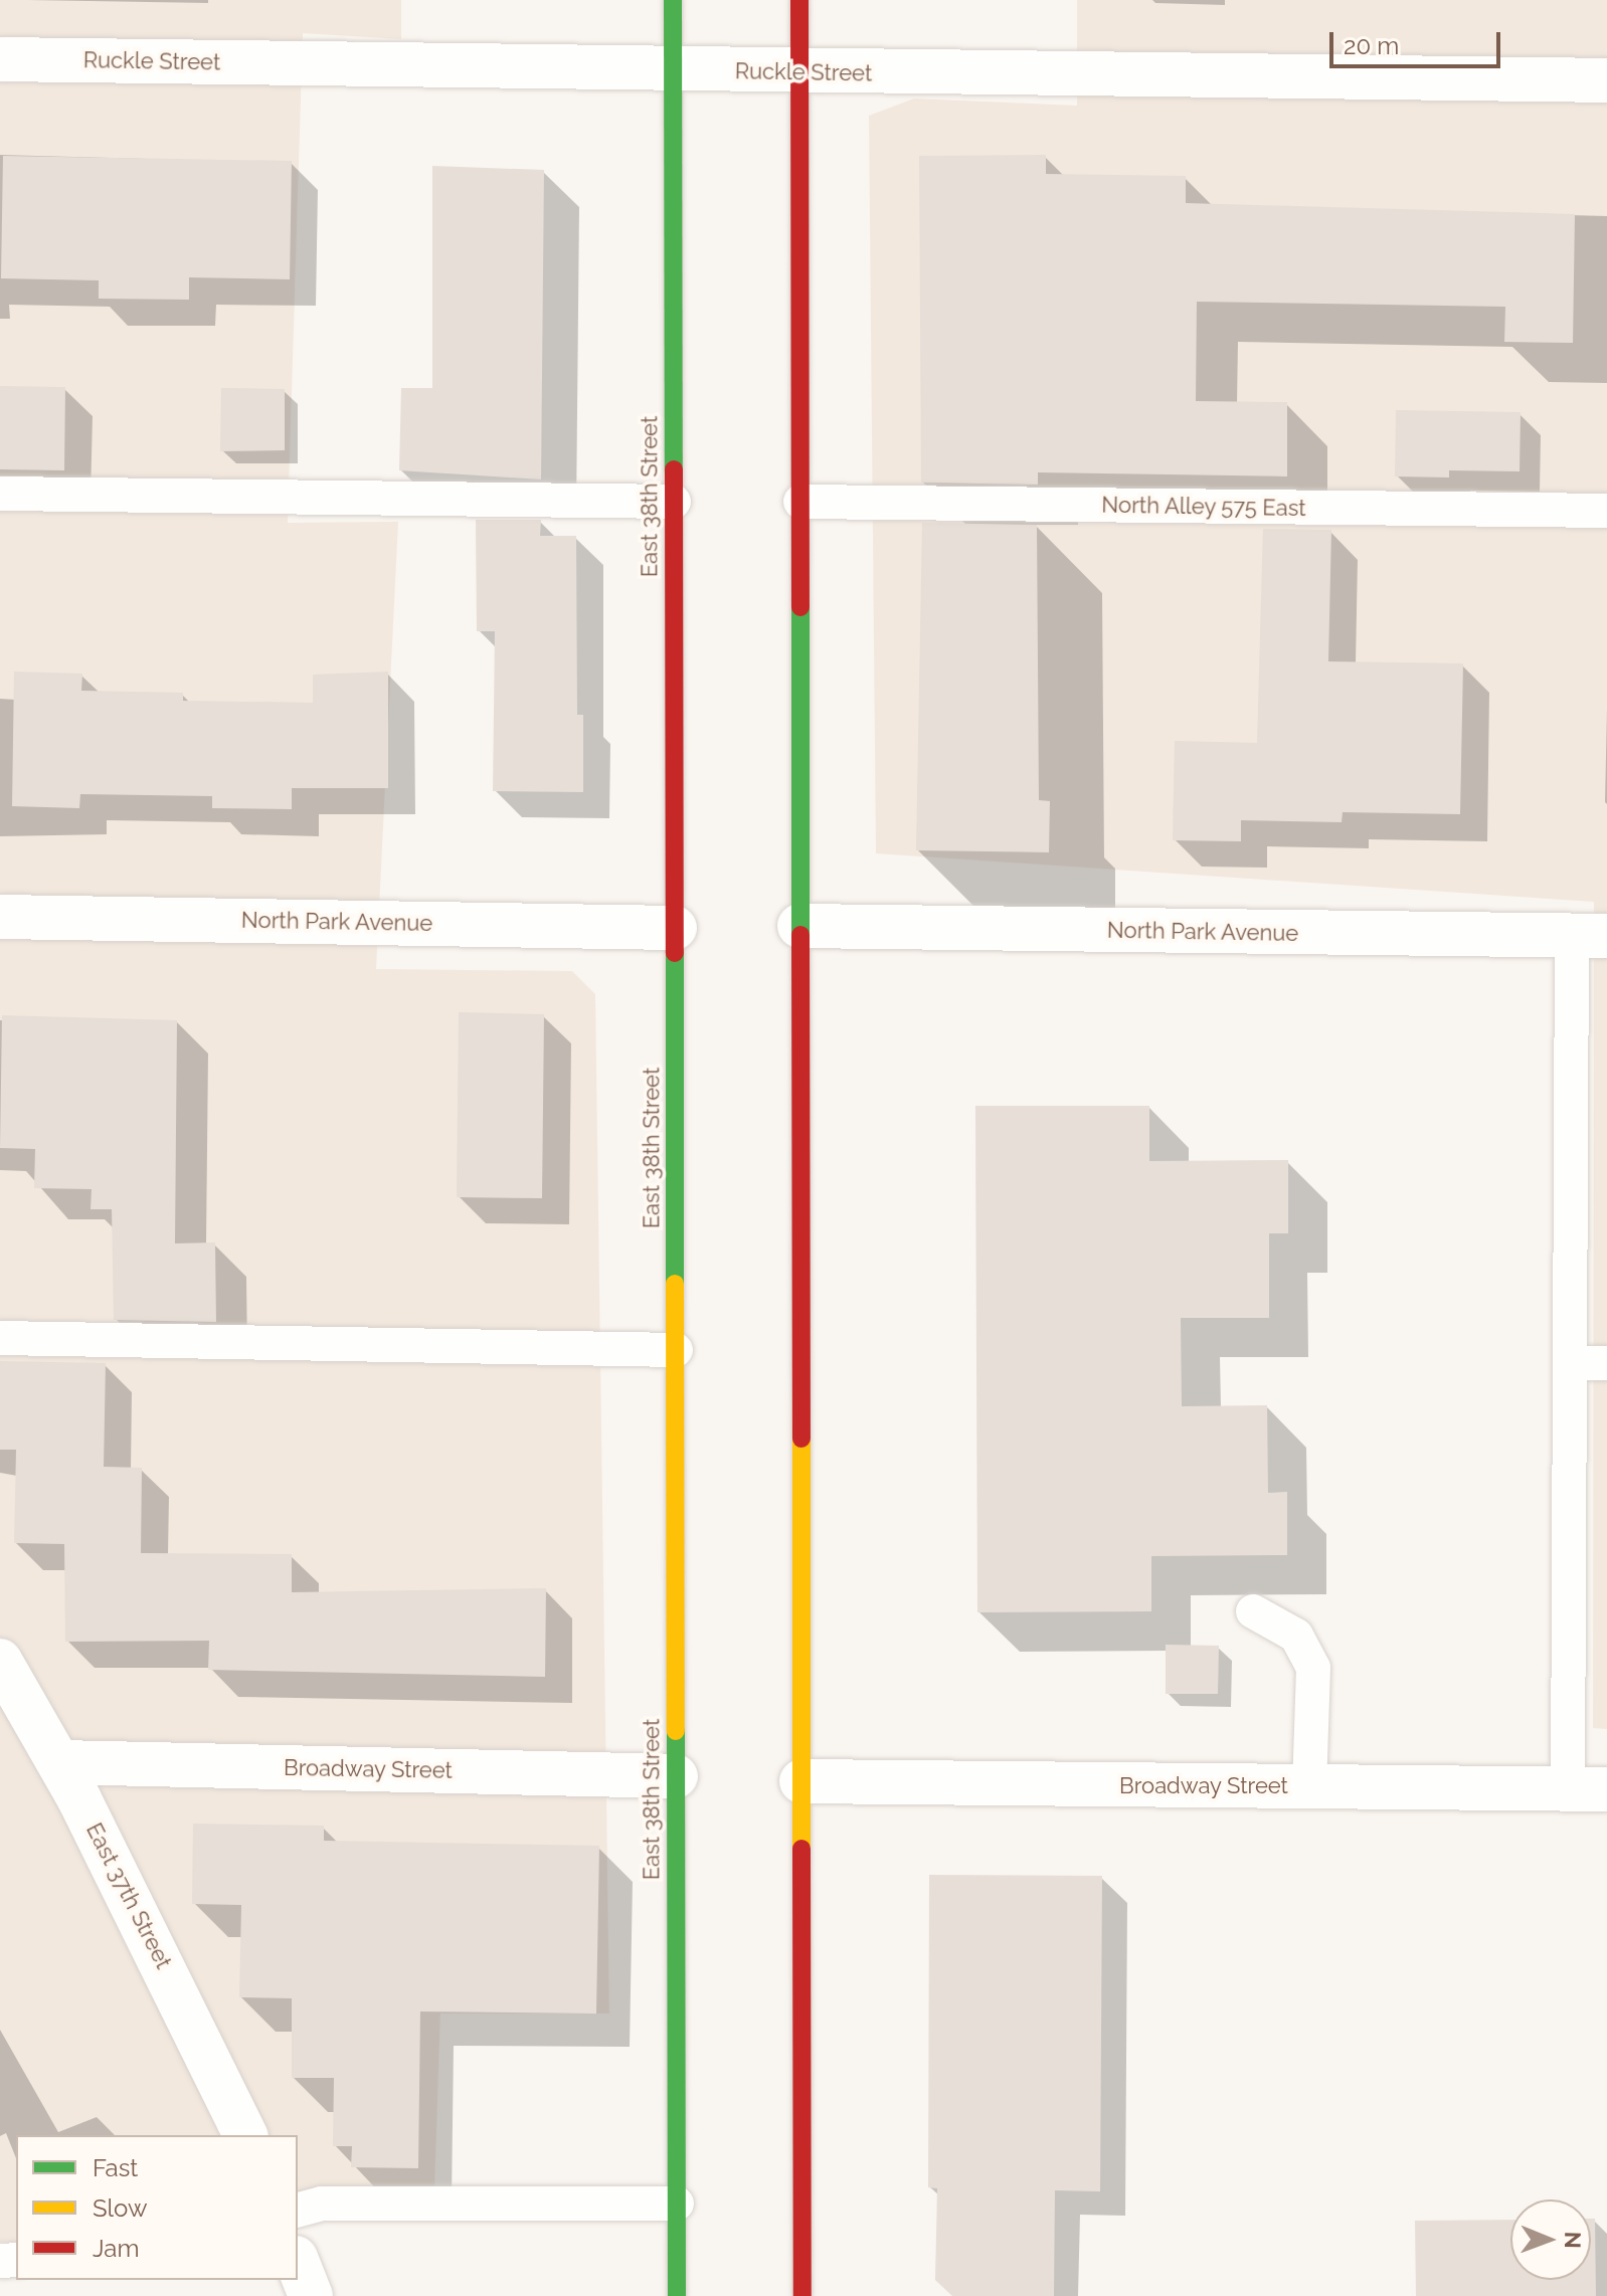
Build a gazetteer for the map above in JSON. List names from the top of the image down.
{
  "streets": {
    "main road": ["East 38th Street"],
    "street": [
      "Ruckle Street",
      "North Park Avenue",
      "Broadway Street",
      "East 37th Street"
    ],
    "lane": ["North Alley 575 East"]
  },
  "crossings": [
    ["Ruckle Street", "East 38th Street"],
    ["East 38th Street", "North Park Avenue"],
    ["East 38th Street", "Broadway Street"],
    ["Broadway Street", "East 37th Street"]
  ],
  "legend": ["Fast", "Slow", "Jam"],
  "scale_bar": "20 m",
  "north": "right"
}
